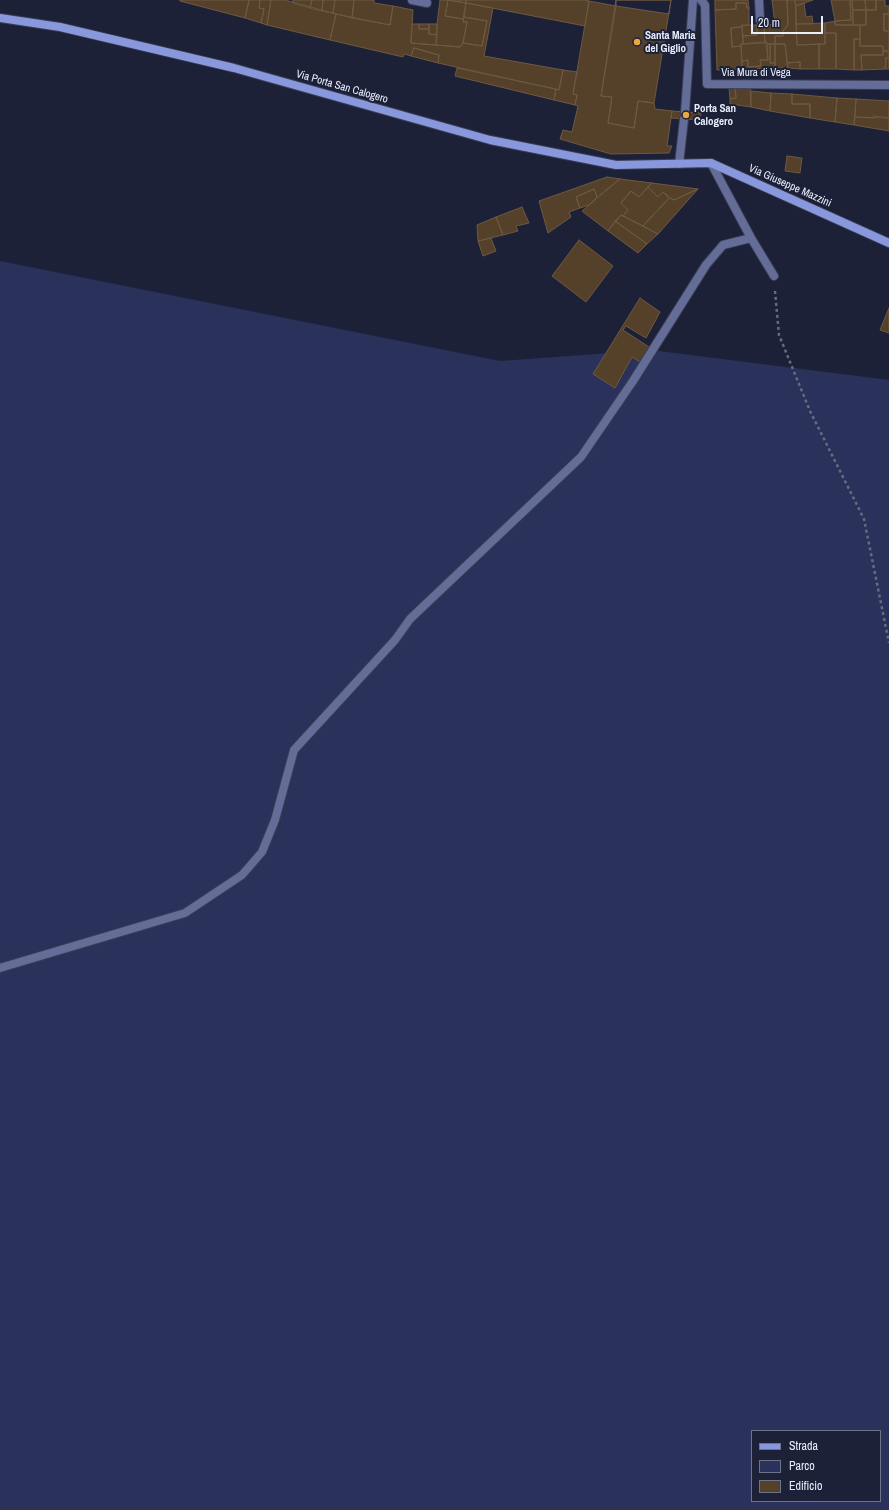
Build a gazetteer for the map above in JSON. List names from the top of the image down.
{
  "streets": {
    "street": ["Via Mura di Vega", "Via Porta San Calogero", "Via Giuseppe Mazzini"]
  },
  "crossings": [
    ["Via Porta San Calogero", "Via Giuseppe Mazzini"]
  ],
  "places": ["Santa Maria del Giglio", "Porta San Calogero"],
  "legend": ["Strada", "Parco", "Edificio"],
  "scale_bar": "20 m"
}
